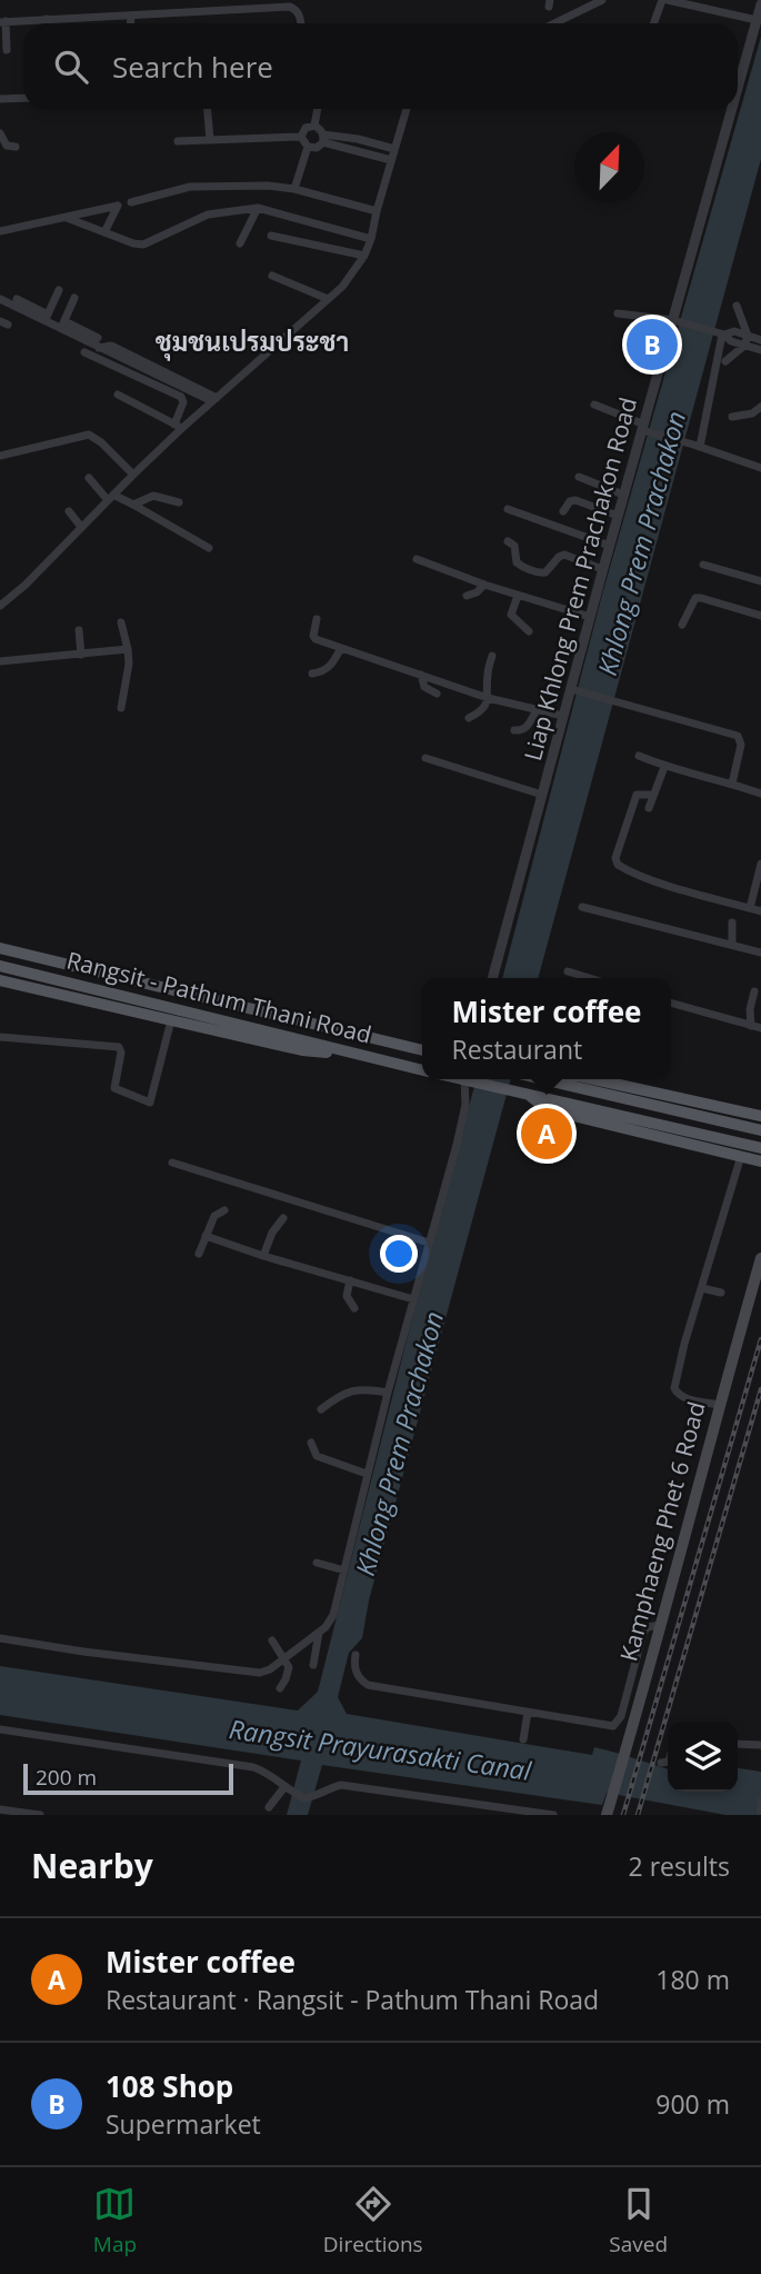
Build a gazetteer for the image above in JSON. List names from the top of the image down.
{
  "streets": {
    "main road": ["Rangsit - Pathum Thani Road", "Kamphaeng Phet 6 Road"],
    "street": ["Liap Khlong Prem Prachakon Road"]
  },
  "districts": ["ชุมชนเปรมประชา"],
  "water": ["Khlong Prem Prachakon", "Rangsit Prayurasakti Canal"],
  "scale_bar": "200 m",
  "north": "top right",
  "page": {
    "search": "Search here",
    "pins": ["B", "A"],
    "popup": ["Mister coffee", "Restaurant"],
    "scale": "200 m",
    "heading": ["Nearby", "2 results"],
    "list": [
      {
        "mark": "A",
        "name": "Mister coffee",
        "note": "Restaurant · Rangsit - Pathum Thani Road",
        "value": "180 m"
      },
      {
        "mark": "B",
        "name": "108 Shop",
        "note": "Supermarket",
        "value": "900 m"
      }
    ],
    "nav": ["Map", "Directions", "Saved"]
  }
}
